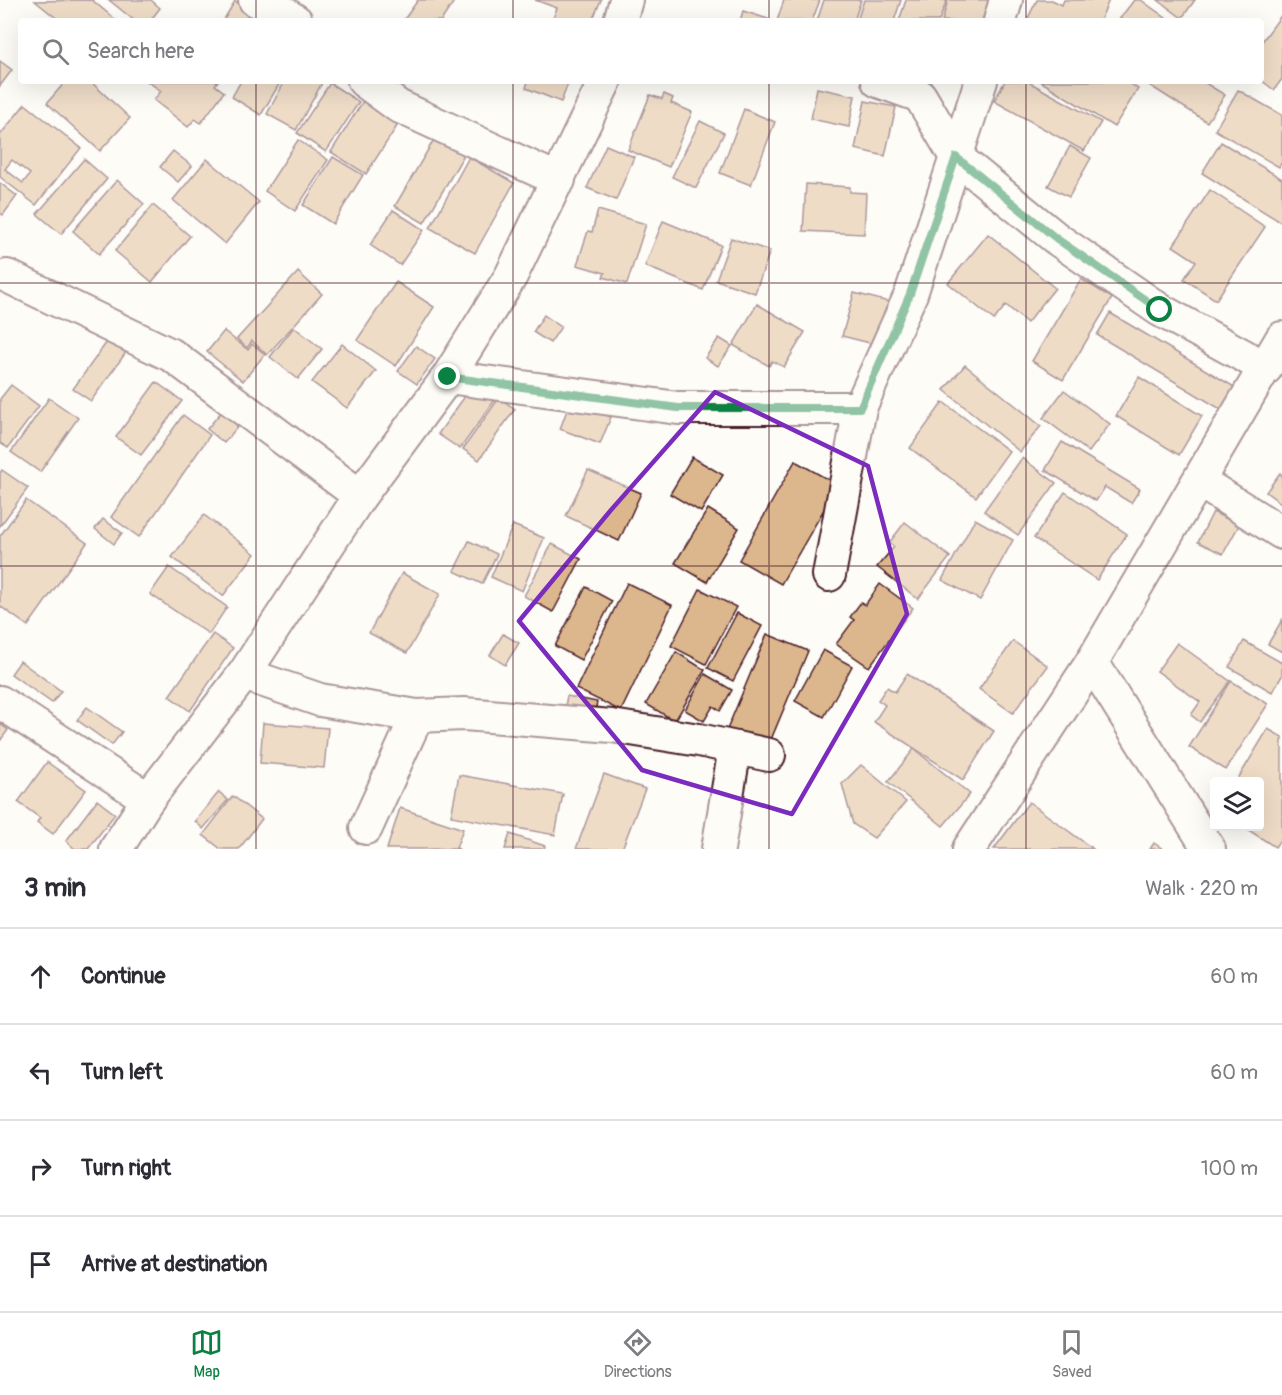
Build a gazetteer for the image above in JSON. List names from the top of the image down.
{
  "page": {
    "search": "Search here",
    "heading": ["3 min", "Walk · 220 m"],
    "list": [
      ["Continue", "60 m"],
      ["Turn left", "60 m"],
      ["Turn right", "100 m"],
      "Arrive at destination"
    ],
    "nav": ["Map", "Directions", "Saved"]
  }
}
